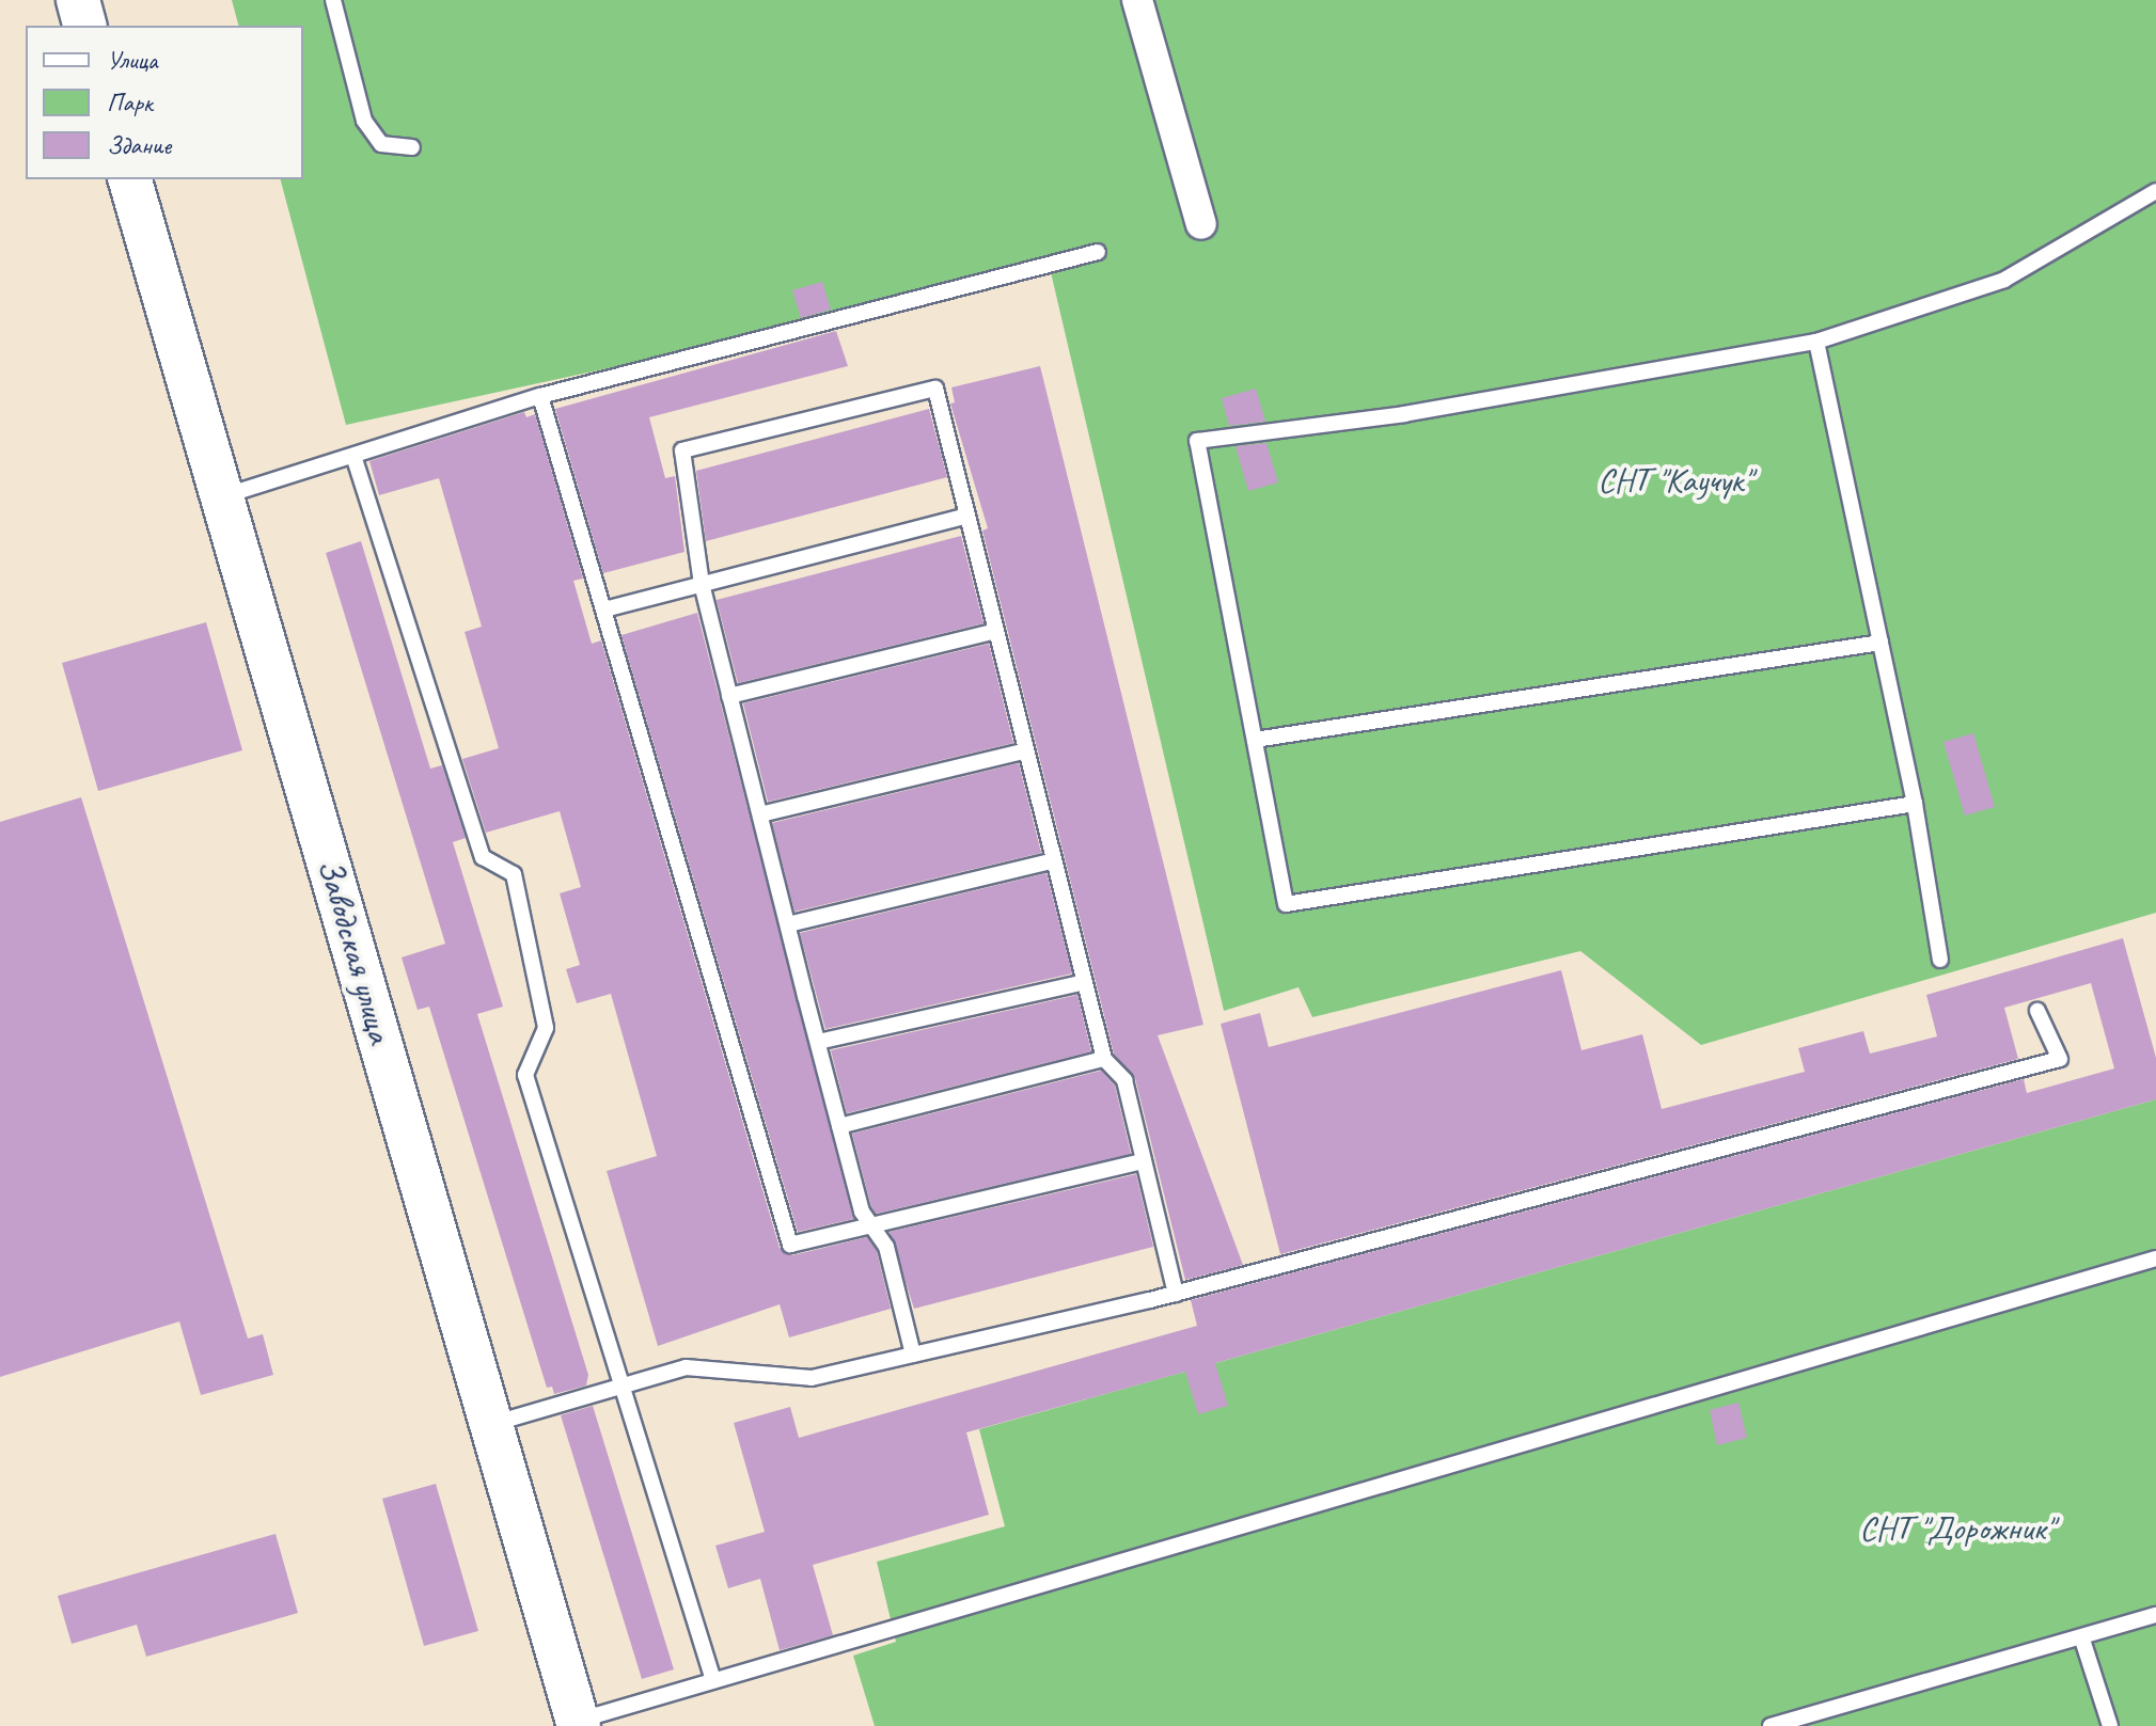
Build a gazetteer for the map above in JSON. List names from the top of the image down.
{
  "streets": {
    "main road": ["Заводская улица"]
  },
  "parks": ["СНТ \"Каучук\"", "СНТ \"Дорожник\""],
  "legend": ["Улица", "Парк", "Здание"]
}
